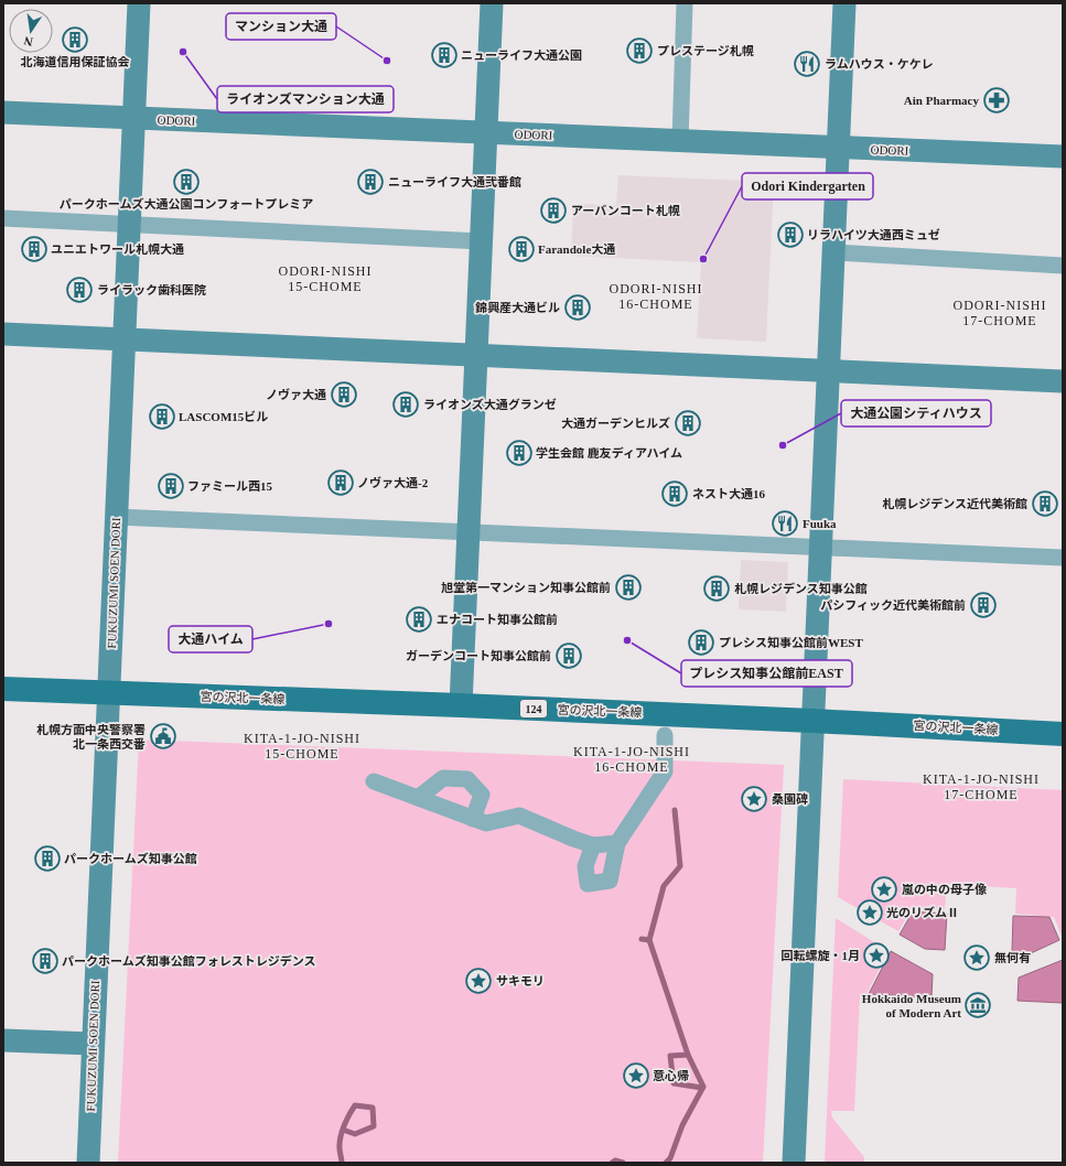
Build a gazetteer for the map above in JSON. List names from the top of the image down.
{
  "streets": {
    "main road": ["宮の沢北一条線", "124"],
    "street": ["ODORI", "FUKUZUMI SOEN DORI"]
  },
  "crossings": [
    ["ODORI", "FUKUZUMI SOEN DORI"],
    ["FUKUZUMI SOEN DORI", "宮の沢北一条線"]
  ],
  "districts": [
    "ODORI-NISHI 15-CHOME",
    "ODORI-NISHI 16-CHOME",
    "ODORI-NISHI 17-CHOME",
    "KITA-1-JO-NISHI 15-CHOME",
    "KITA-1-JO-NISHI 16-CHOME",
    "KITA-1-JO-NISHI 17-CHOME"
  ],
  "places": {
    "building": [
      "北海道信用保証協会",
      "プレステージ札幌",
      "ニューライフ大通公園",
      "パークホームズ大通公園コンフォートプレミア",
      "ニューライフ大通弐番館",
      "アーバンコート札幌",
      "リラハイツ大通西ミュゼ",
      "ユニエトワール札幌大通",
      "Farandole大通",
      "ライラック歯科医院",
      "錦興産大通ビル",
      "ノヴァ大通",
      "ライオンズ大通グランゼ",
      "LASCOM15ビル",
      "大通ガーデンヒルズ",
      "学生会館 鹿友ディアハイム",
      "ノヴァ大通-2",
      "ファミール西15",
      "ネスト大通16",
      "札幌レジデンス近代美術館",
      "旭堂第一マンション知事公館前",
      "札幌レジデンス知事公館",
      "パシフィック近代美術館前",
      "エナコート知事公館前",
      "プレシス知事公館前WEST",
      "ガーデンコート知事公館前",
      "パークホームズ知事公館",
      "パークホームズ知事公館フォレストレジデンス"
    ],
    "other": [
      "ライオンズマンション大通",
      "マンション大通",
      "Odori Kindergarten",
      "大通公園シティハウス",
      "大通ハイム",
      "プレシス知事公館前EAST"
    ],
    "restaurant": ["ラムハウス・ケケレ", "Fuuka"],
    "pharmacy": ["Ain Pharmacy"],
    "public building": ["札幌方面中央警察署 北一条西交番"],
    "place": [
      "桑園碑",
      "嵐の中の母子像",
      "光のリズムⅡ",
      "回転螺旋・1月",
      "無何有",
      "サキモリ",
      "意心帰"
    ],
    "museum": ["Hokkaido Museum of Modern Art"]
  },
  "north": "bottom"
}
